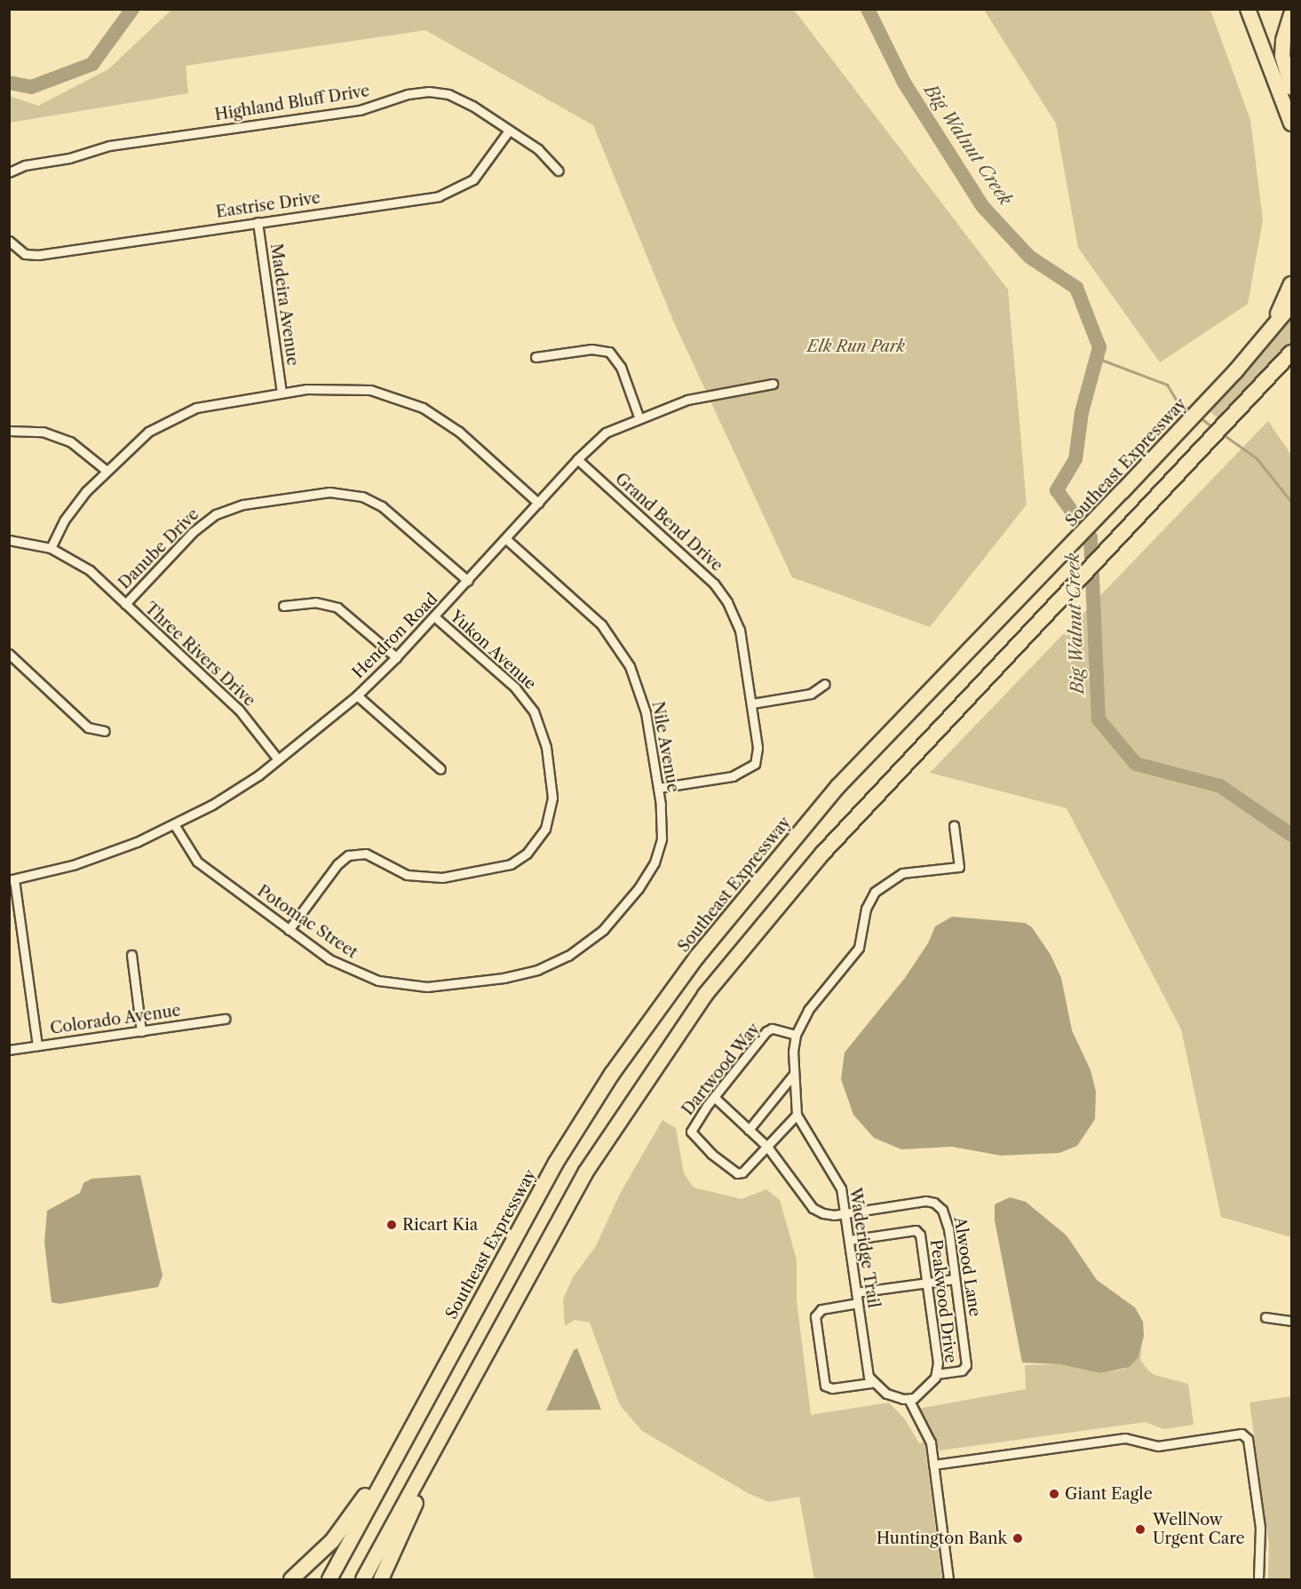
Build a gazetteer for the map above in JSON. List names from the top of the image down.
{
  "streets": {
    "highway": ["Southeast Expressway"],
    "street": [
      "Highland Bluff Drive",
      "Eastrise Drive",
      "Madeira Avenue",
      "Grand Bend Drive",
      "Danube Drive",
      "Hendron Road",
      "Yukon Avenue",
      "Three Rivers Drive",
      "Nile Avenue",
      "Potomac Street",
      "Colorado Avenue",
      "Dartwood Way",
      "Waderidge Trail",
      "Alwood Lane",
      "Peakwood Drive"
    ]
  },
  "crossings": [
    ["Highland Bluff Drive", "Eastrise Drive"],
    ["Eastrise Drive", "Madeira Avenue"],
    ["Grand Bend Drive", "Hendron Road"],
    ["Grand Bend Drive", "Nile Avenue"],
    ["Danube Drive", "Hendron Road"],
    ["Danube Drive", "Three Rivers Drive"],
    ["Hendron Road", "Yukon Avenue"],
    ["Hendron Road", "Three Rivers Drive"],
    ["Hendron Road", "Nile Avenue"],
    ["Hendron Road", "Potomac Street"],
    ["Yukon Avenue", "Potomac Street"],
    ["Nile Avenue", "Potomac Street"],
    ["Dartwood Way", "Waderidge Trail"],
    ["Waderidge Trail", "Alwood Lane"],
    ["Waderidge Trail", "Peakwood Drive"],
    ["Alwood Lane", "Peakwood Drive"]
  ],
  "water": ["Big Walnut Creek"],
  "parks": ["Elk Run Park"],
  "places": [
    "Ricart Kia",
    "Giant Eagle",
    "WellNow Urgent Care",
    "Huntington Bank"
  ]
}
